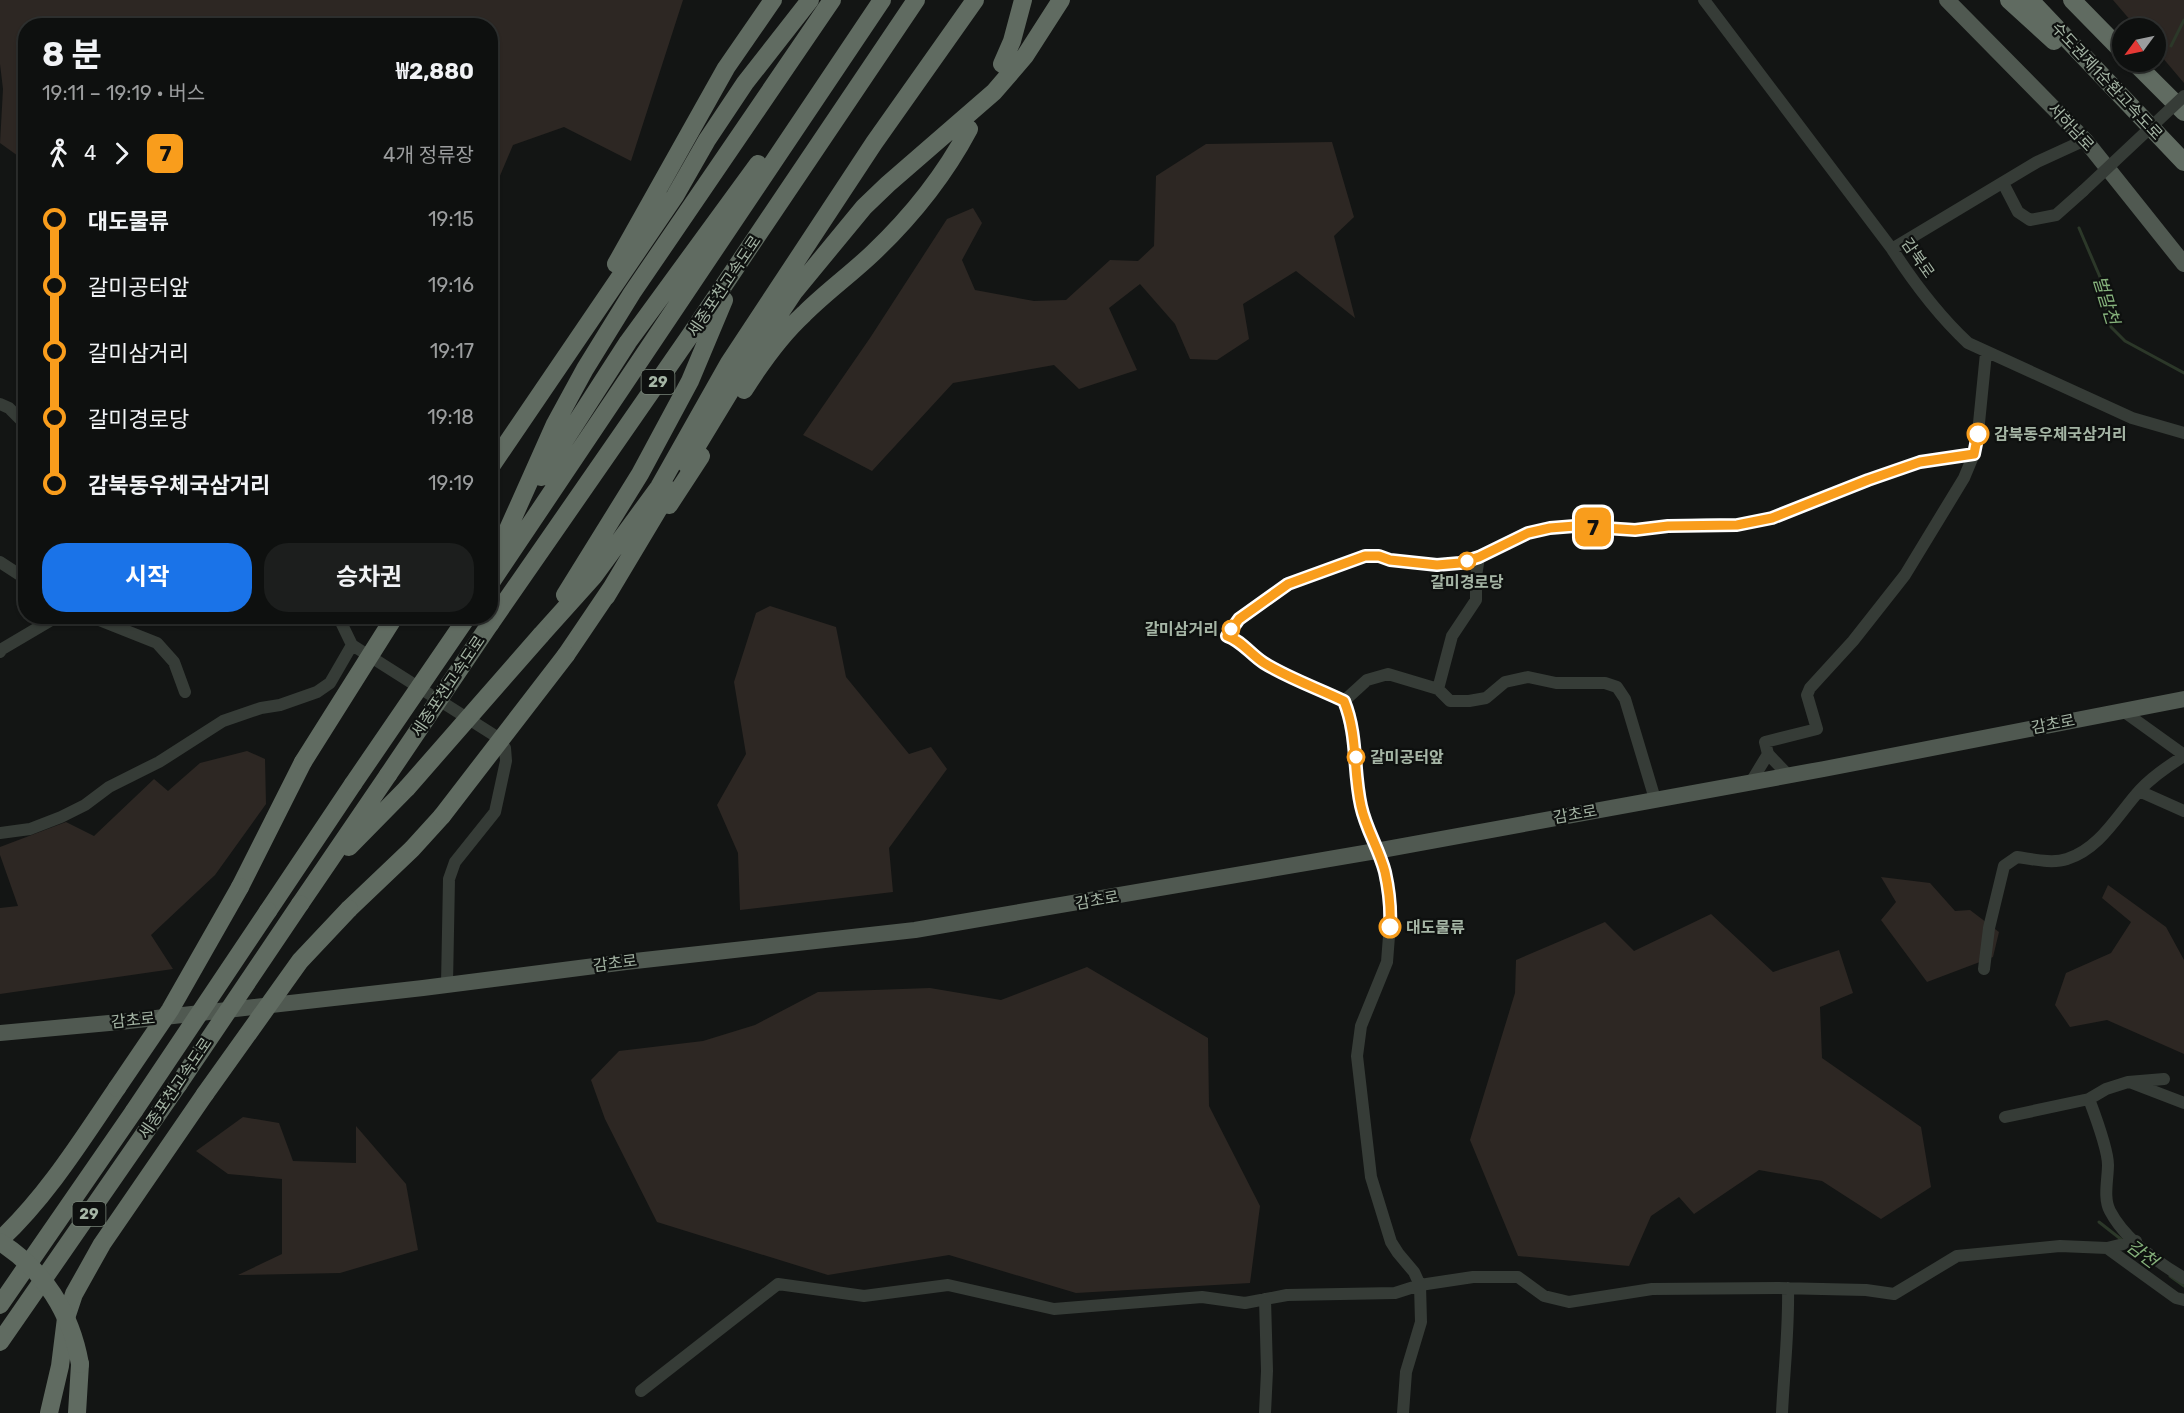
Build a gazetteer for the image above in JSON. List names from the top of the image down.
{
  "streets": {
    "highway": ["수도권제1순환고속도로", "세종포천고속도로", "29"],
    "main road": ["서하남로", "감초로"],
    "street": ["감북로"]
  },
  "water": ["벌말천", "감천"],
  "places": [
    "감북동우체국삼거리",
    "갈미경로당",
    "갈미삼거리",
    "갈미공터앞",
    "대도물류"
  ],
  "lines": ["bus line 7"],
  "north": "bottom left",
  "page": {
    "on_map": "7",
    "heading": ["8 분", "19:11 – 19:19 · 버스", "₩2,880"],
    "legs": ["4", "7", "4개 정류장"],
    "list": [
      {
        "name": "대도물류",
        "value": "19:15"
      },
      {
        "name": "갈미공터앞",
        "value": "19:16"
      },
      {
        "name": "갈미삼거리",
        "value": "19:17"
      },
      {
        "name": "갈미경로당",
        "value": "19:18"
      },
      {
        "name": "감북동우체국삼거리",
        "value": "19:19"
      }
    ],
    "buttons": ["시작", "승차권"]
  }
}
